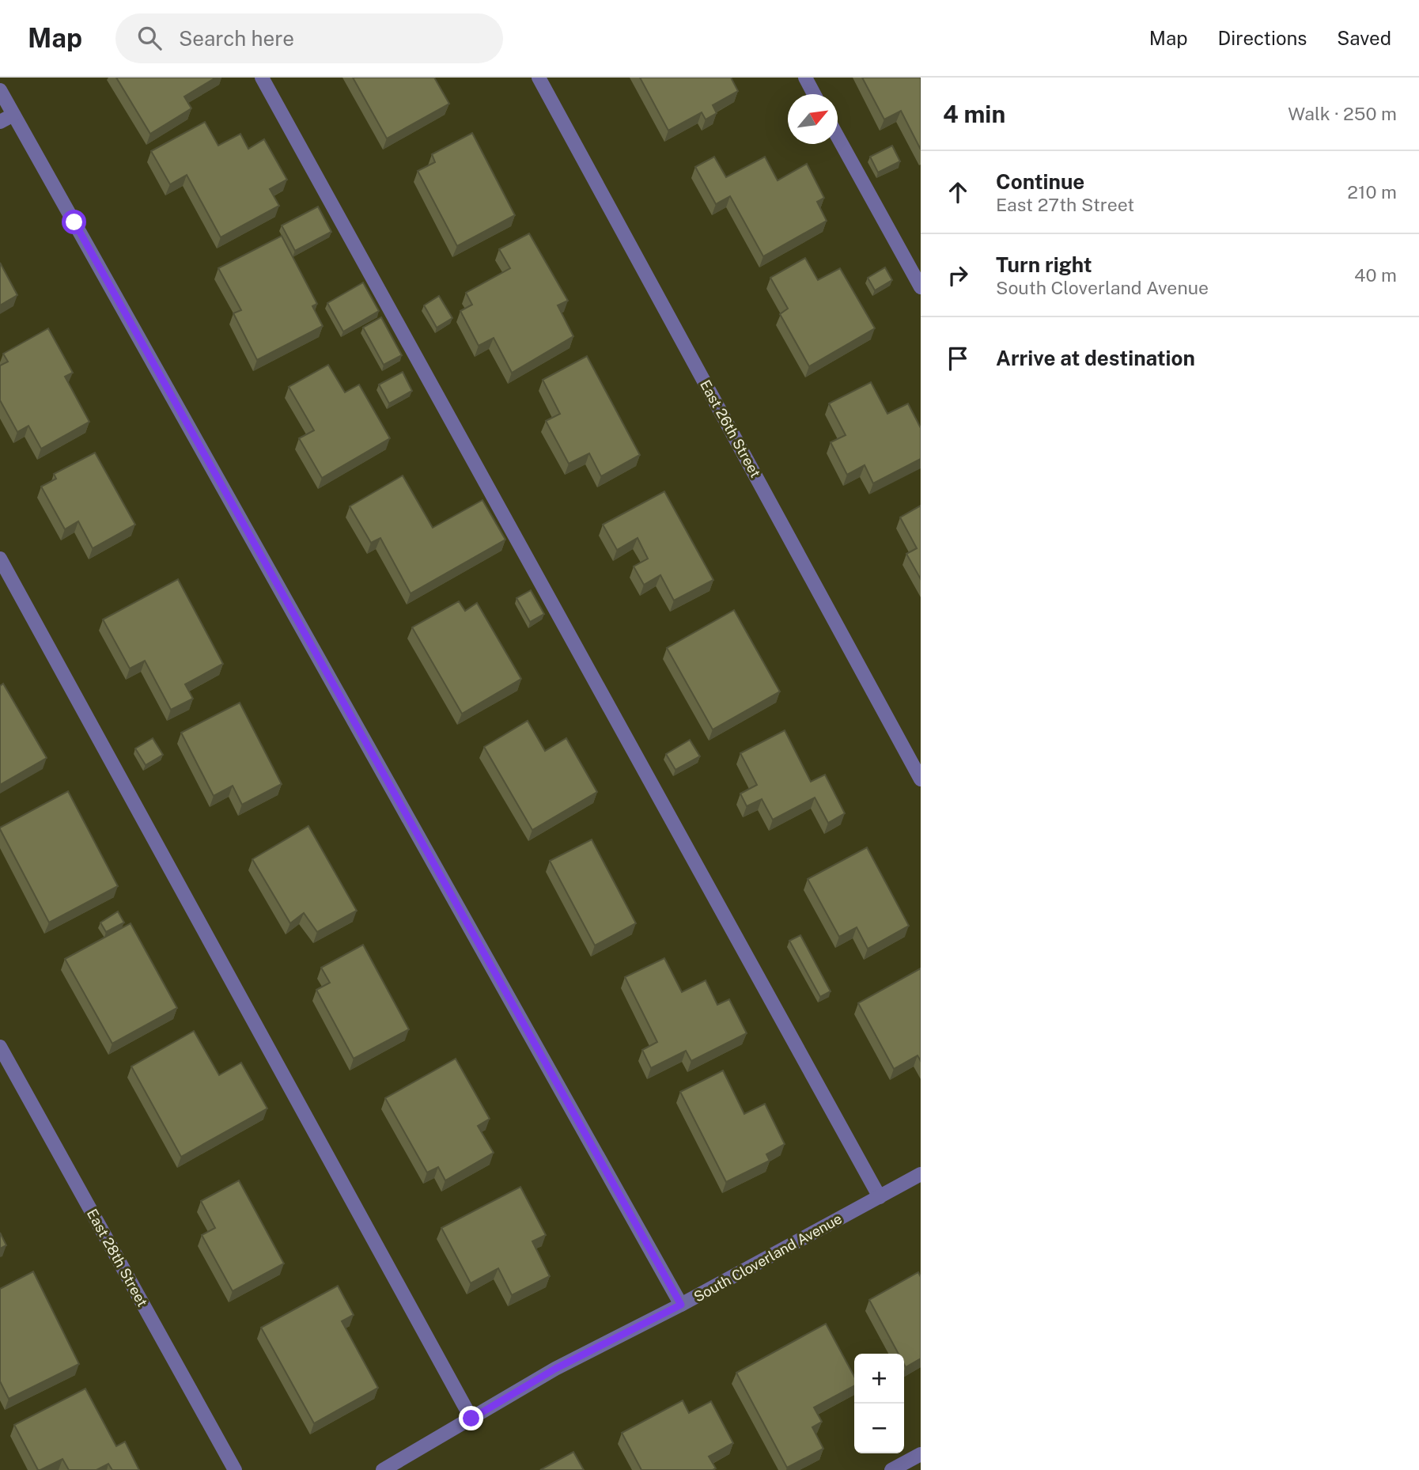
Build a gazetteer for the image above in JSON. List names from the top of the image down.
{
  "streets": {
    "street": ["East 26th Street", "East 28th Street", "South Cloverland Avenue"]
  },
  "north": "top right",
  "page": {
    "header": "Map",
    "search": "Search here",
    "nav": ["Map", "Directions", "Saved"],
    "heading": ["4 min", "Walk · 250 m"],
    "list": [
      ["Continue", "East 27th Street", "210 m"],
      ["Turn right", "South Cloverland Avenue", "40 m"],
      "Arrive at destination"
    ],
    "map_buttons": ["+", "−"]
  }
}
